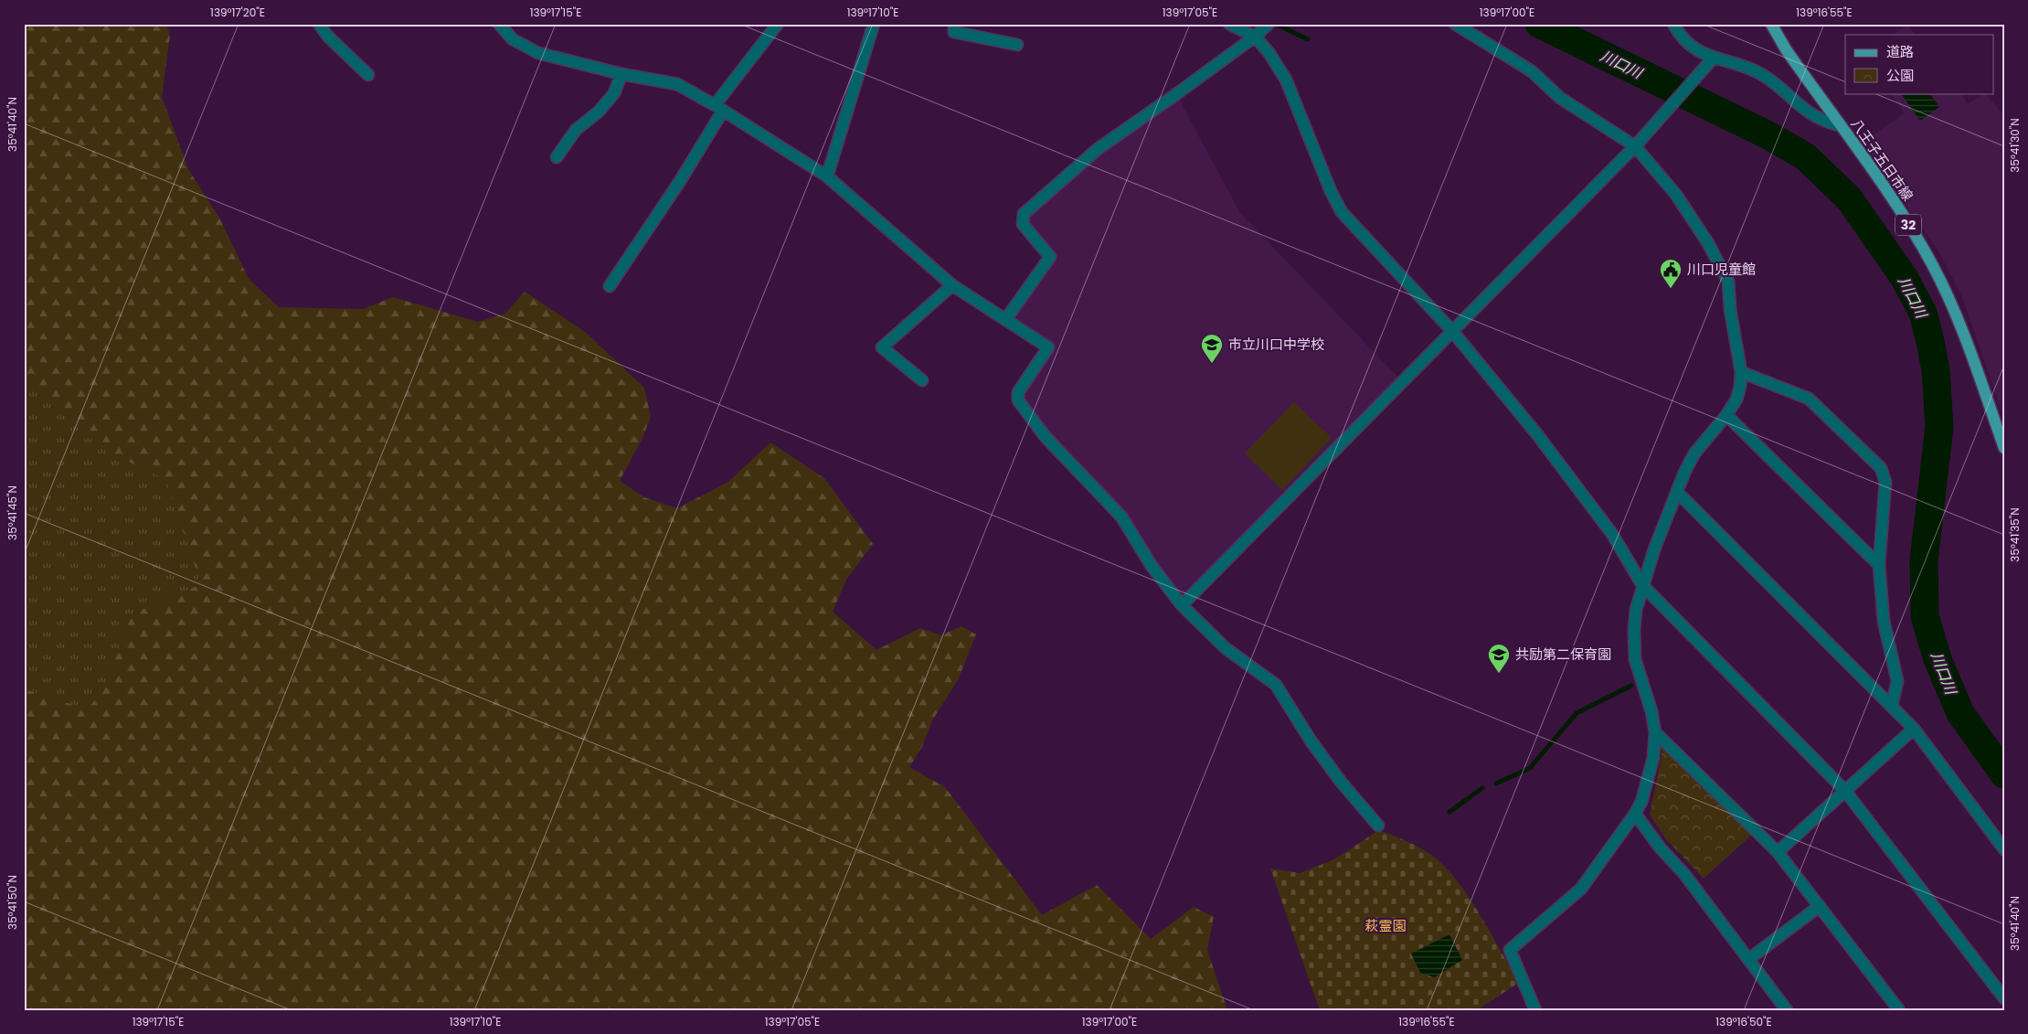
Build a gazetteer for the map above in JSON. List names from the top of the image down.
{
  "streets": {
    "main road": ["八王子五日市線", "32"]
  },
  "water": ["川口川"],
  "parks": ["萩霊園"],
  "places": {
    "public building": ["川口児童館"],
    "school or university": ["市立川口中学校", "共励第二保育園"]
  },
  "legend": ["道路", "公園"],
  "coordinates": [
    "139°17'20\"E",
    "139°17'15\"E",
    "139°17'10\"E",
    "139°17'05\"E",
    "139°17'00\"E",
    "139°16'55\"E",
    "35°41'40\"N",
    "35°41'30\"N",
    "35°41'45\"N",
    "35°41'35\"N",
    "35°41'50\"N",
    "139°16'50\"E"
  ]
}
